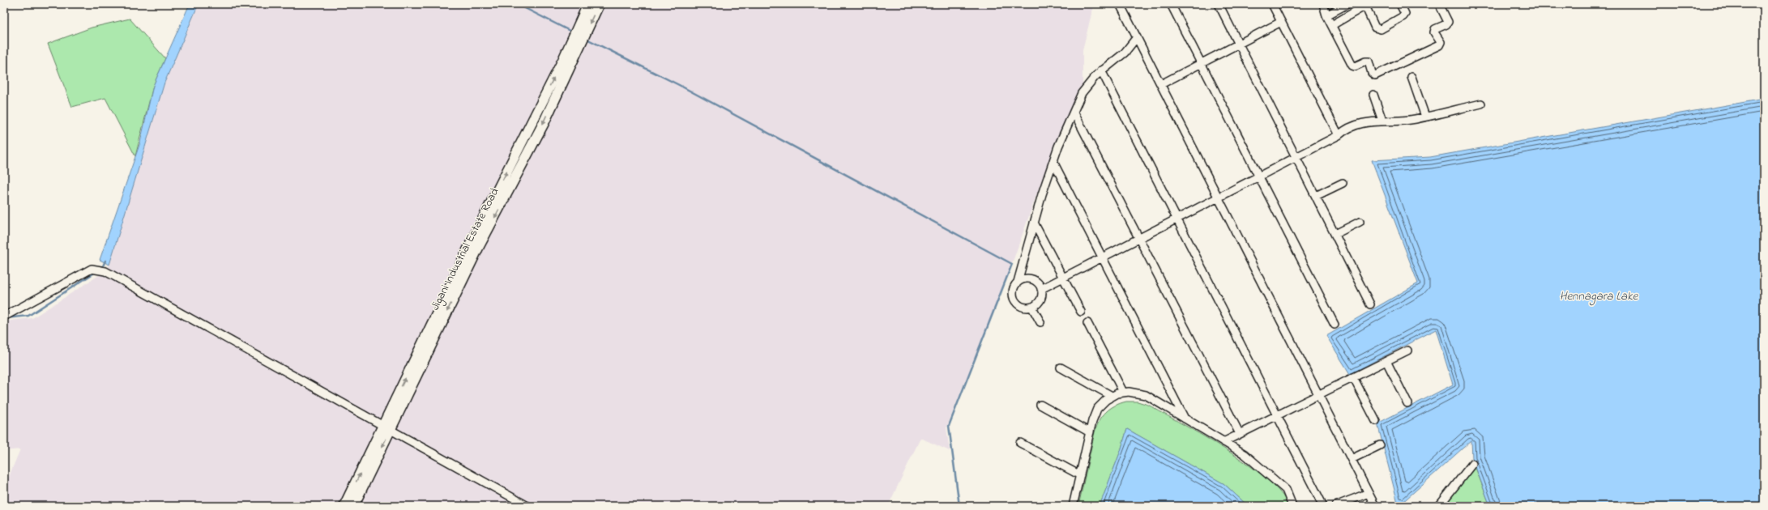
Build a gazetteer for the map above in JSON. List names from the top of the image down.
{
  "streets": {
    "main road": ["Jigani Industrial Estate Road"]
  },
  "water": ["Hennagara Lake"]
}
